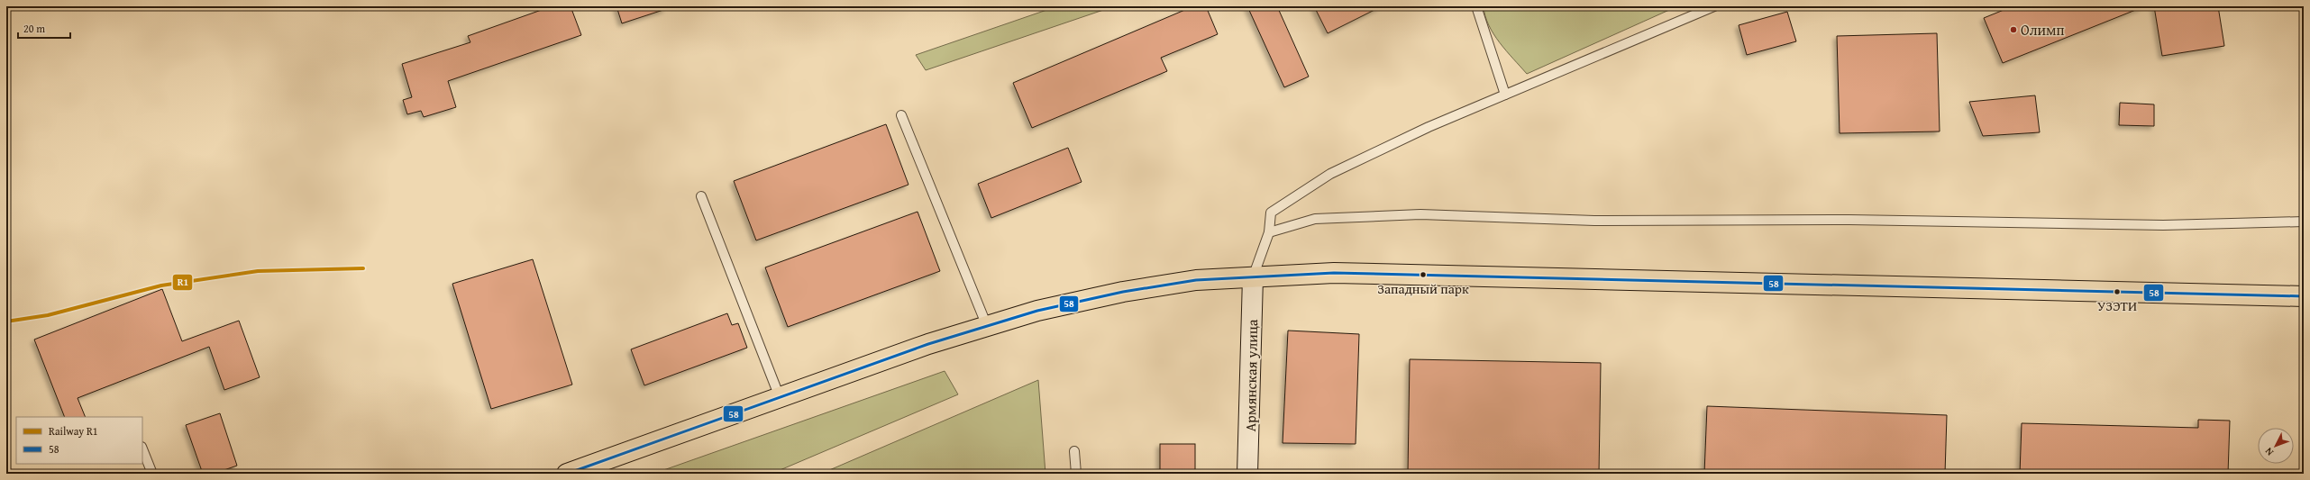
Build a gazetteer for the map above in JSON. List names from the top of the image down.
{
  "streets": {
    "street": ["Армянская улица"]
  },
  "places": ["Олимп", "Западный парк", "УЗЭТИ"],
  "lines": ["rail line R1", "transit line 58"],
  "legend": ["Railway R1", "58"],
  "scale_bar": "20 m",
  "north": "bottom left"
}
